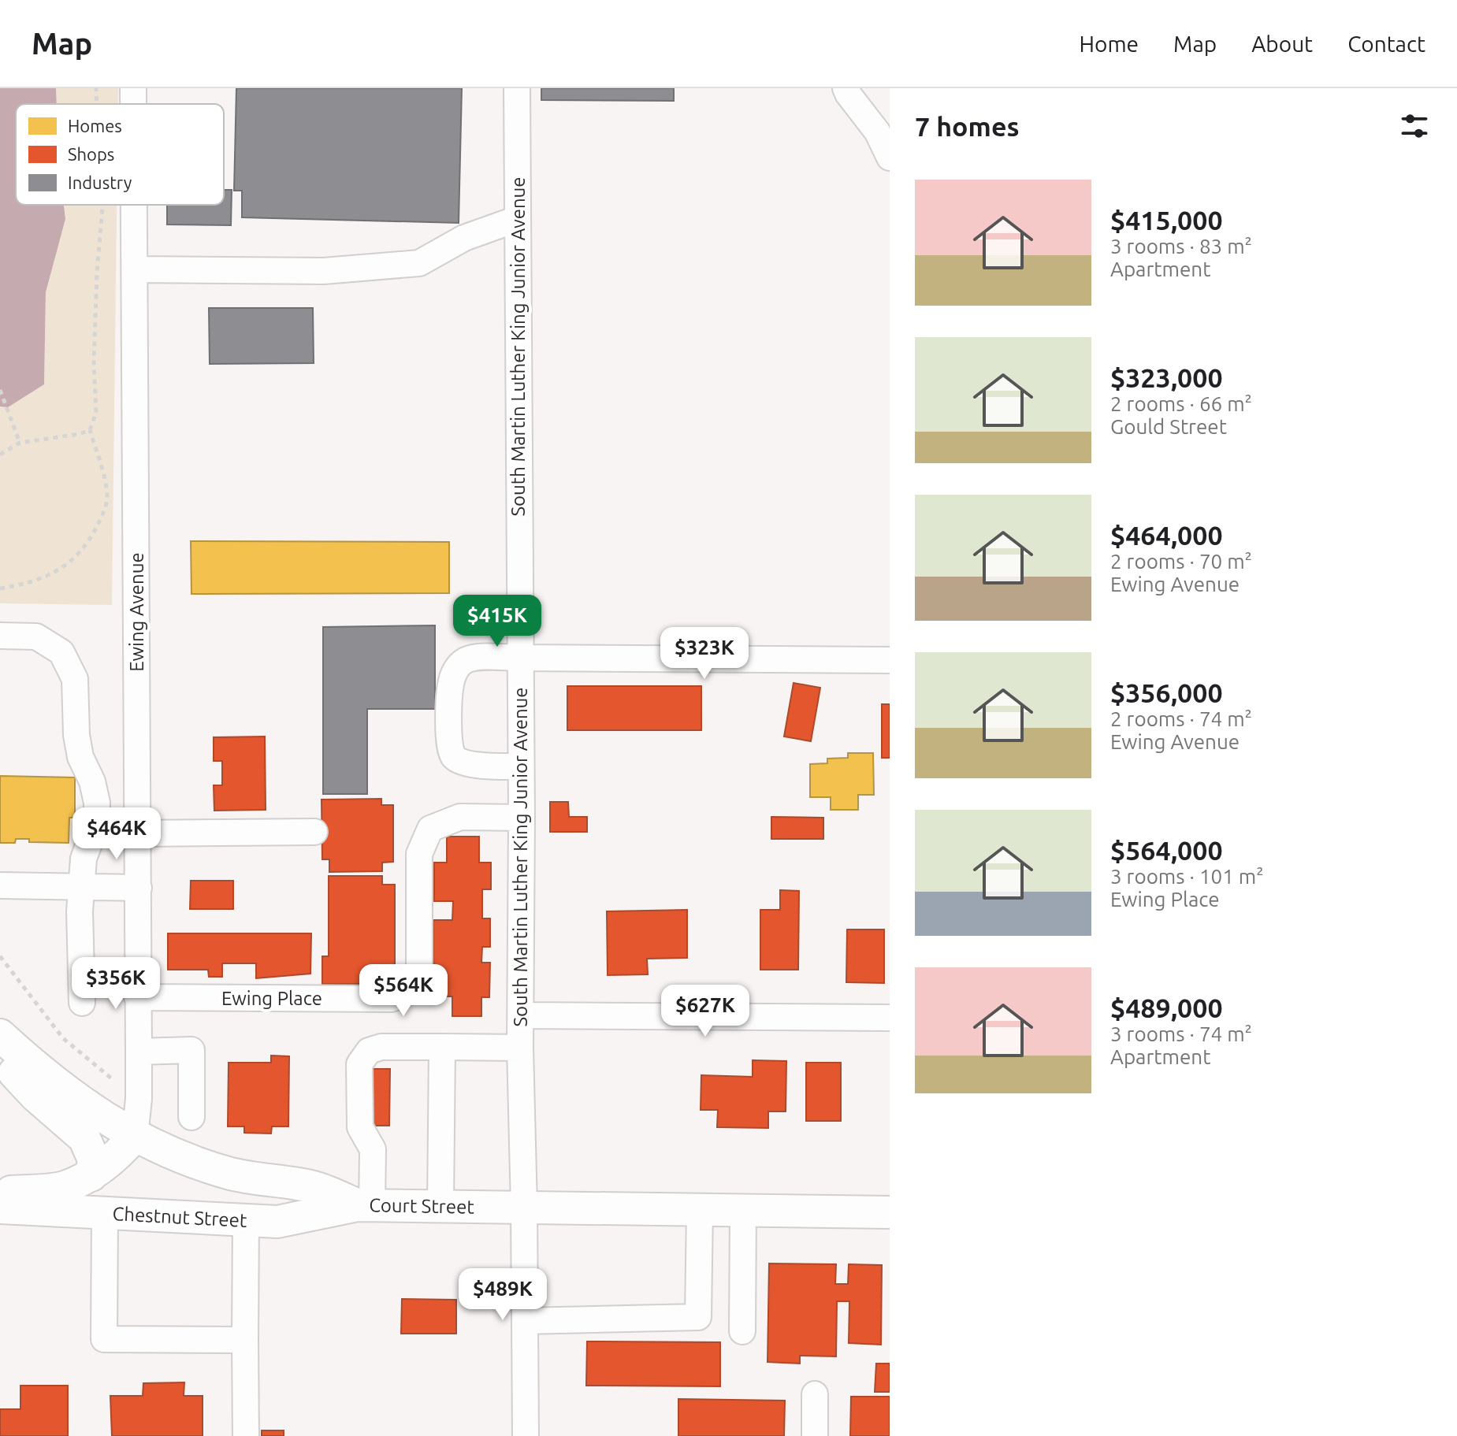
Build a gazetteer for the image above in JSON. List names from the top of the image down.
{
  "streets": {
    "main road": ["Court Street", "Chestnut Street"],
    "street": ["South Martin Luther King Junior Avenue", "Ewing Avenue", "Ewing Place"]
  },
  "crossings": [
    ["South Martin Luther King Junior Avenue", "Ewing Place"],
    ["South Martin Luther King Junior Avenue", "Court Street"],
    ["Ewing Avenue", "Ewing Place"],
    ["Ewing Avenue", "Court Street"],
    ["Court Street", "Chestnut Street"]
  ],
  "legend": ["Homes", "Shops", "Industry"],
  "page": {
    "header": "Map",
    "nav": [
      "Home",
      "Map",
      "About",
      "Contact"
    ],
    "heading": "7 homes",
    "list": [
      {
        "name": "$415,000",
        "note": "3 rooms · 83 m² · Apartment"
      },
      {
        "name": "$323,000",
        "note": "2 rooms · 66 m² · Gould Street"
      },
      {
        "name": "$464,000",
        "note": "2 rooms · 70 m² · Ewing Avenue"
      },
      {
        "name": "$356,000",
        "note": "2 rooms · 74 m² · Ewing Avenue"
      },
      {
        "name": "$564,000",
        "note": "3 rooms · 101 m² · Ewing Place"
      },
      {
        "name": "$489,000",
        "note": "3 rooms · 74 m² · Apartment"
      }
    ],
    "price": [
      "$415K",
      "$323K",
      "$464K",
      "$356K",
      "$564K",
      "$627K",
      "$489K"
    ]
  }
}
